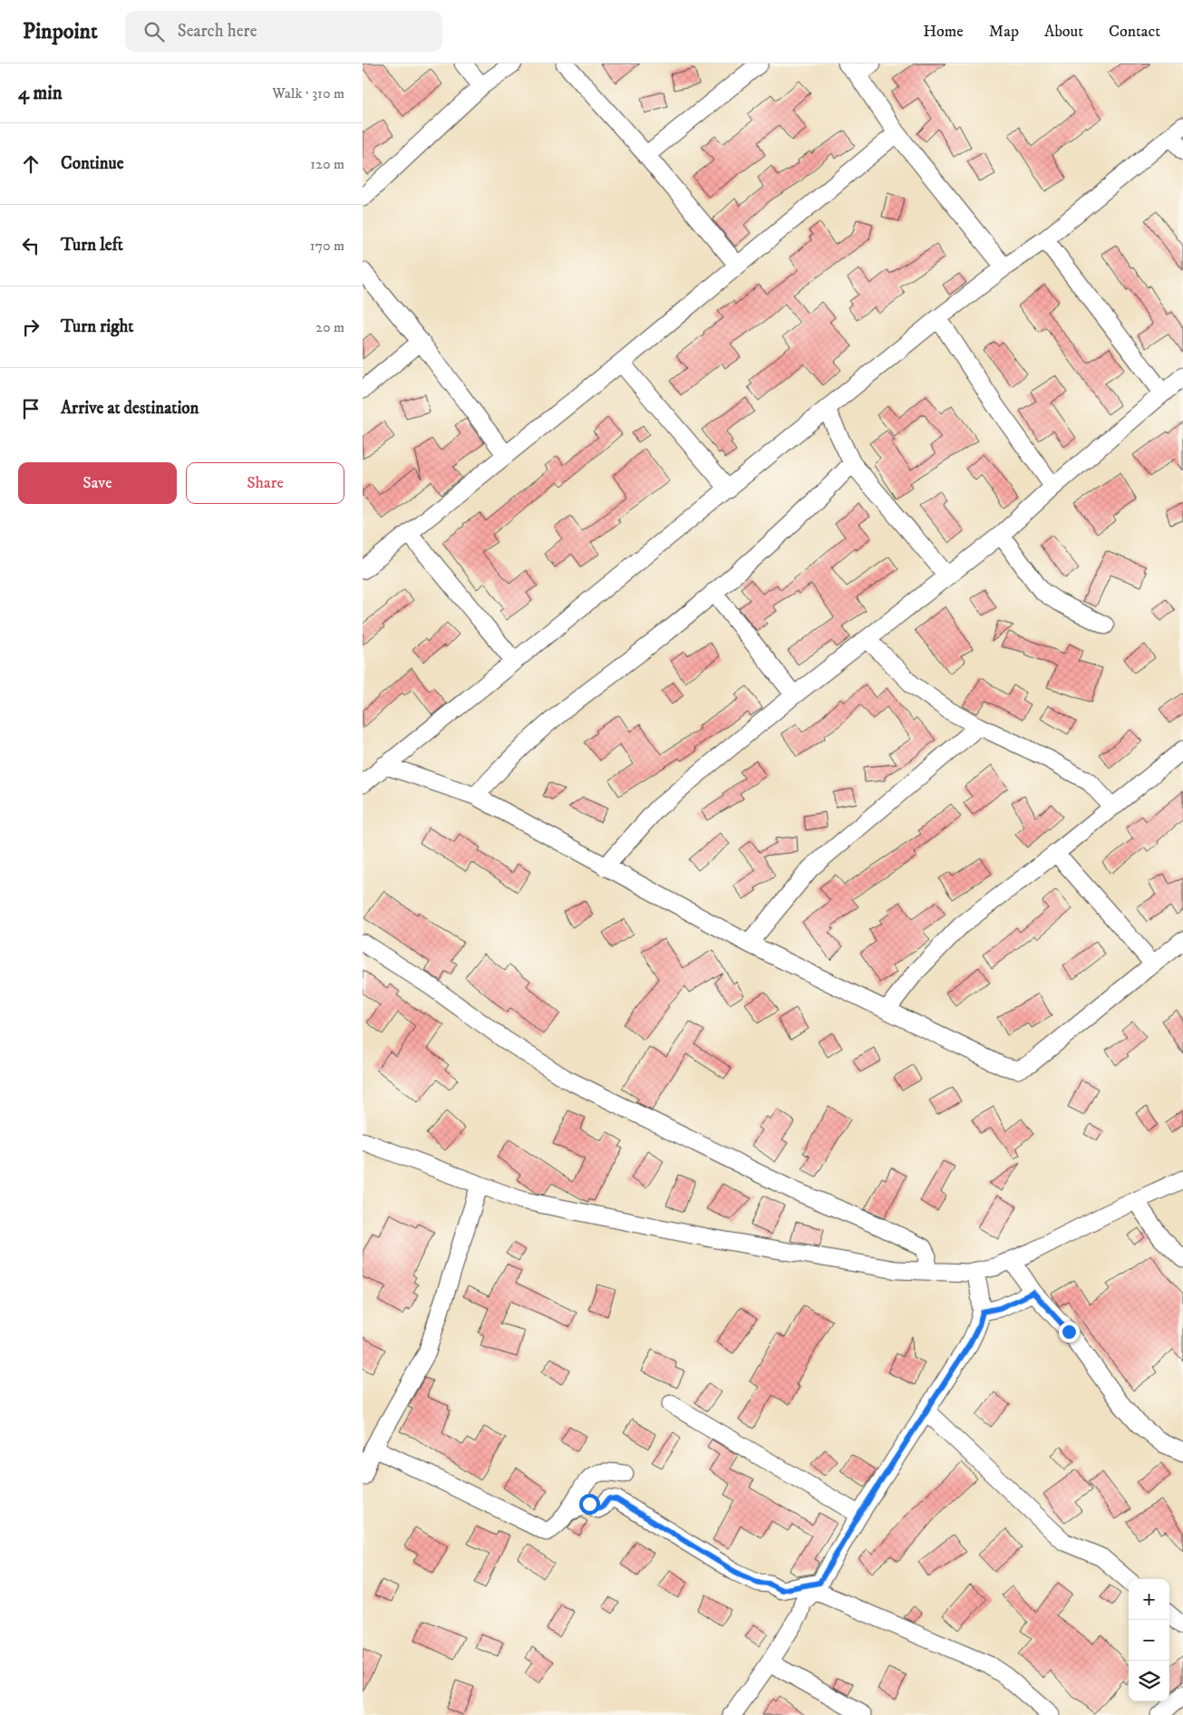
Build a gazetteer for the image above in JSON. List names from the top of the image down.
{
  "page": {
    "header": "Pinpoint",
    "search": "Search here",
    "nav": [
      "Home",
      "Map",
      "About",
      "Contact"
    ],
    "heading": ["4 min", "Walk · 310 m"],
    "list": [
      ["Continue", "120 m"],
      ["Turn left", "170 m"],
      ["Turn right", "20 m"],
      "Arrive at destination"
    ],
    "buttons": ["Save", "Share"],
    "map_buttons": ["+", "−"]
  }
}
